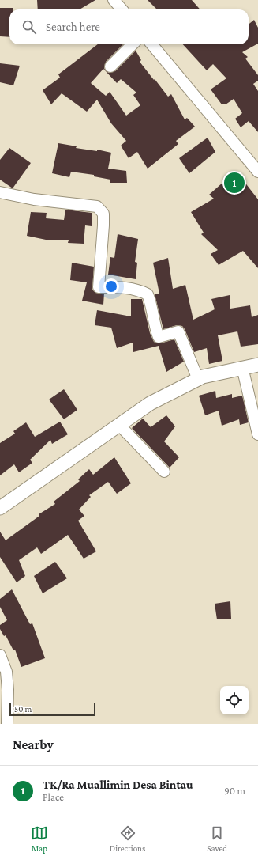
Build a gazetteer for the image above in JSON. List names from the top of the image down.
{
  "scale_bar": "50 m",
  "page": {
    "search": "Search here",
    "pins": "1",
    "scale": "50 m",
    "heading": "Nearby",
    "list": [
      {
        "mark": "1",
        "name": "TK/Ra Muallimin Desa Bintau",
        "note": "Place",
        "value": "90 m"
      }
    ],
    "nav": ["Map", "Directions", "Saved"]
  }
}
